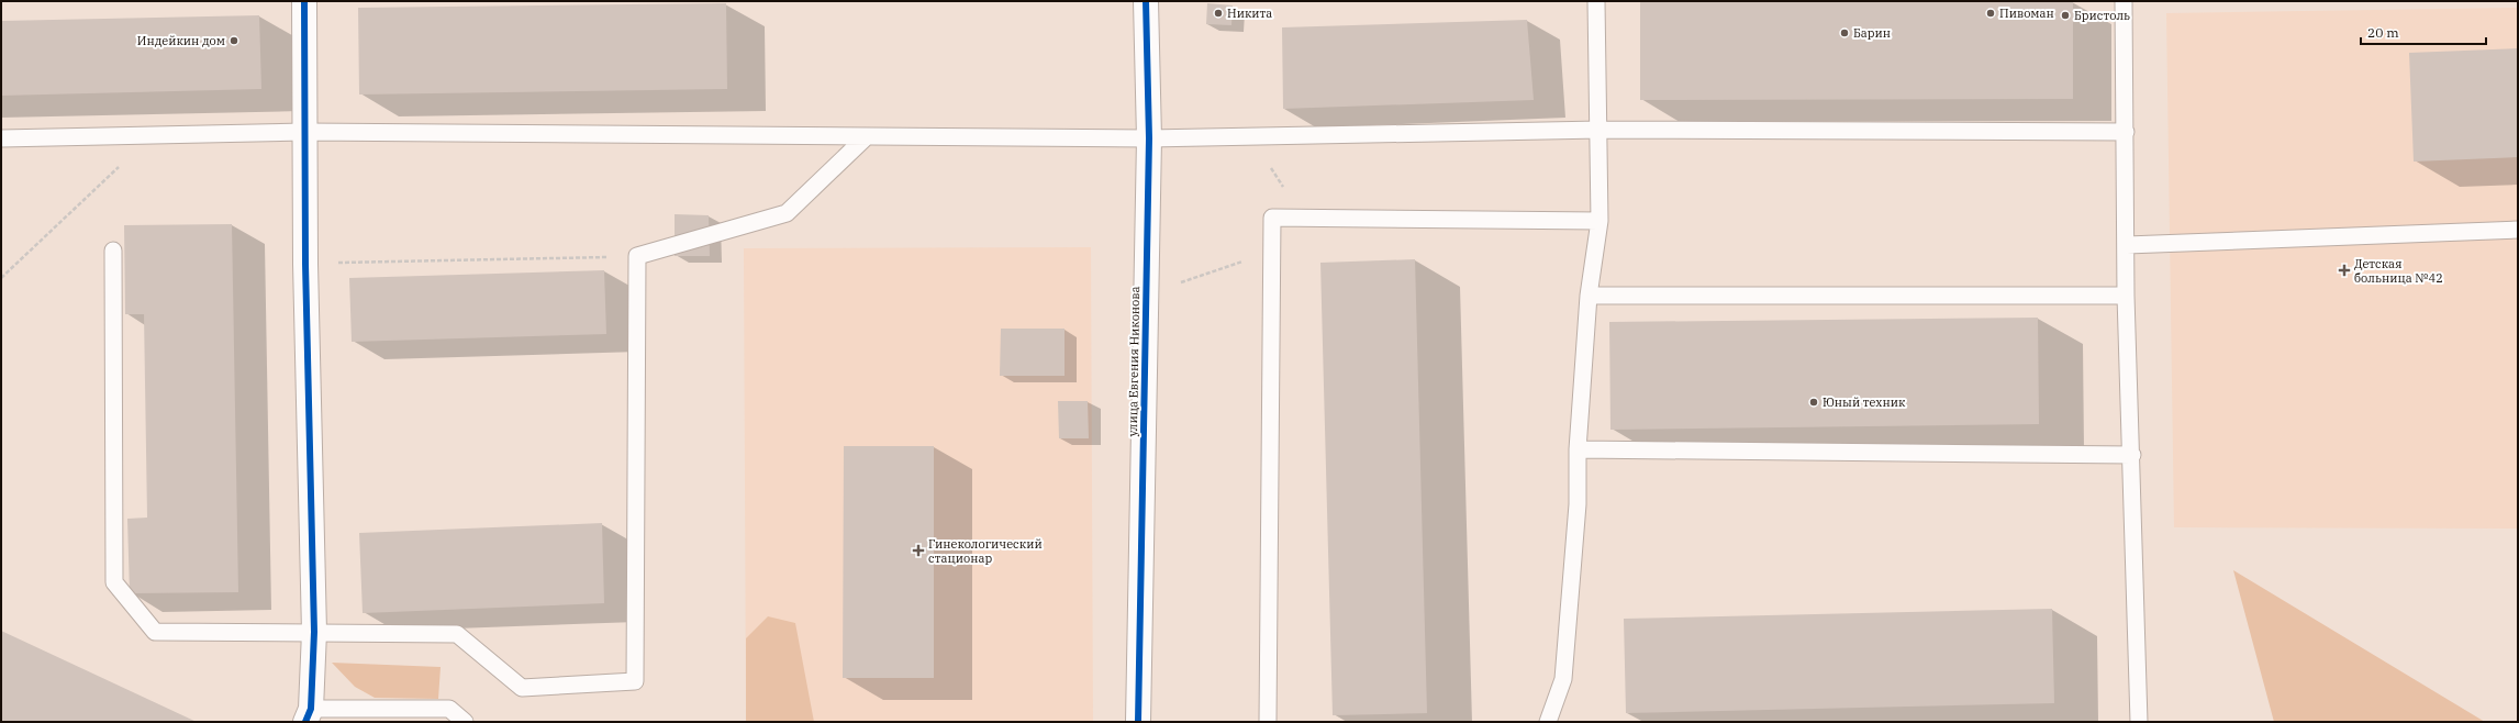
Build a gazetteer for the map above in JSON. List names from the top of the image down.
{
  "streets": {
    "street": ["улица Евгения Никонова"]
  },
  "places": {
    "other": [
      "Никита",
      "Пивоман",
      "Бристоль",
      "Барин",
      "Индейкин дом",
      "Юный техник"
    ],
    "health": ["Детская больница №42", "Гинекологический стационар"]
  },
  "scale_bar": "20 m"
}
